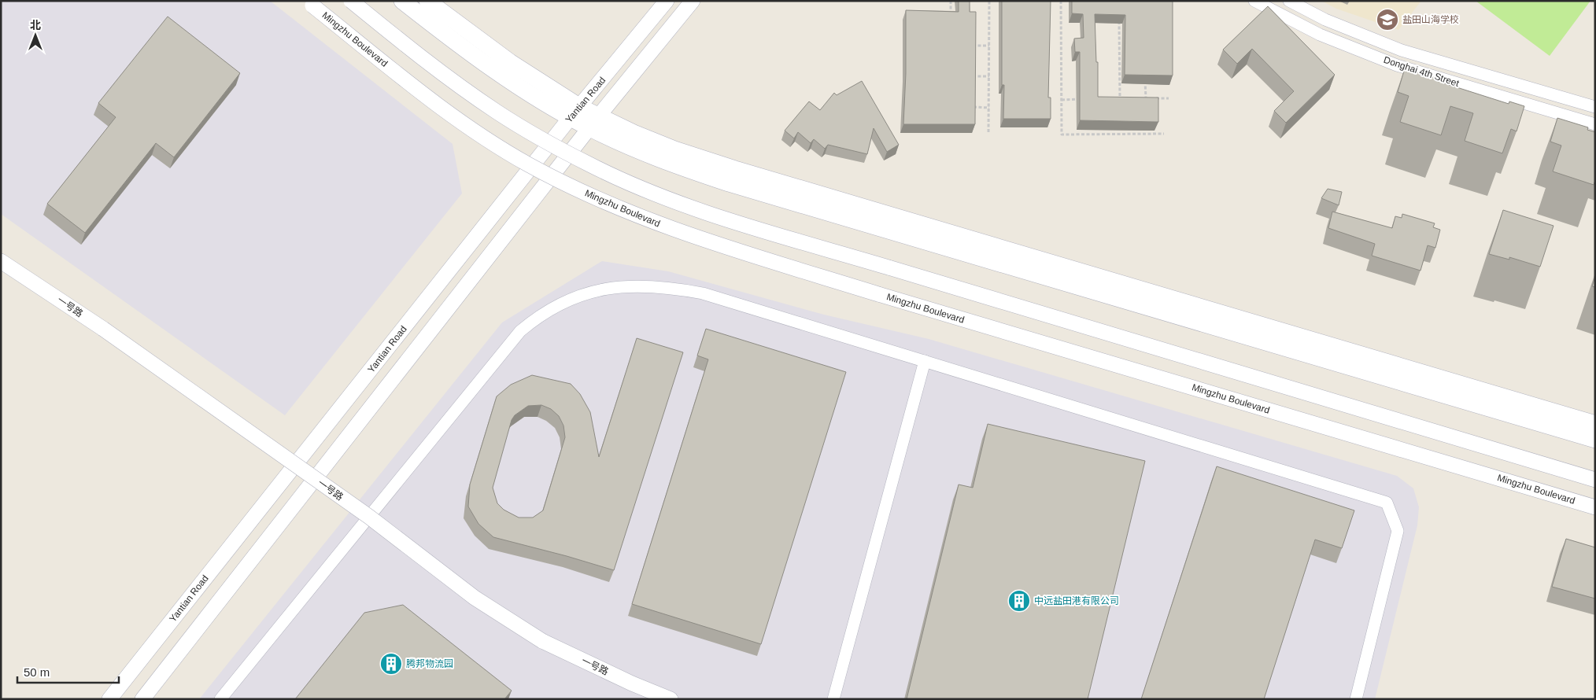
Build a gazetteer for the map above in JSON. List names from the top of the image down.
{
  "streets": {
    "street": [
      "Mingzhu Boulevard",
      "Donghai 4th Street",
      "Yantian Road",
      "一号路"
    ]
  },
  "places": {
    "school or university": ["盐田山海学校"],
    "building": ["中远盐田港有限公司", "腾邦物流园"]
  },
  "scale_bar": "50 m",
  "north": "top"
}
